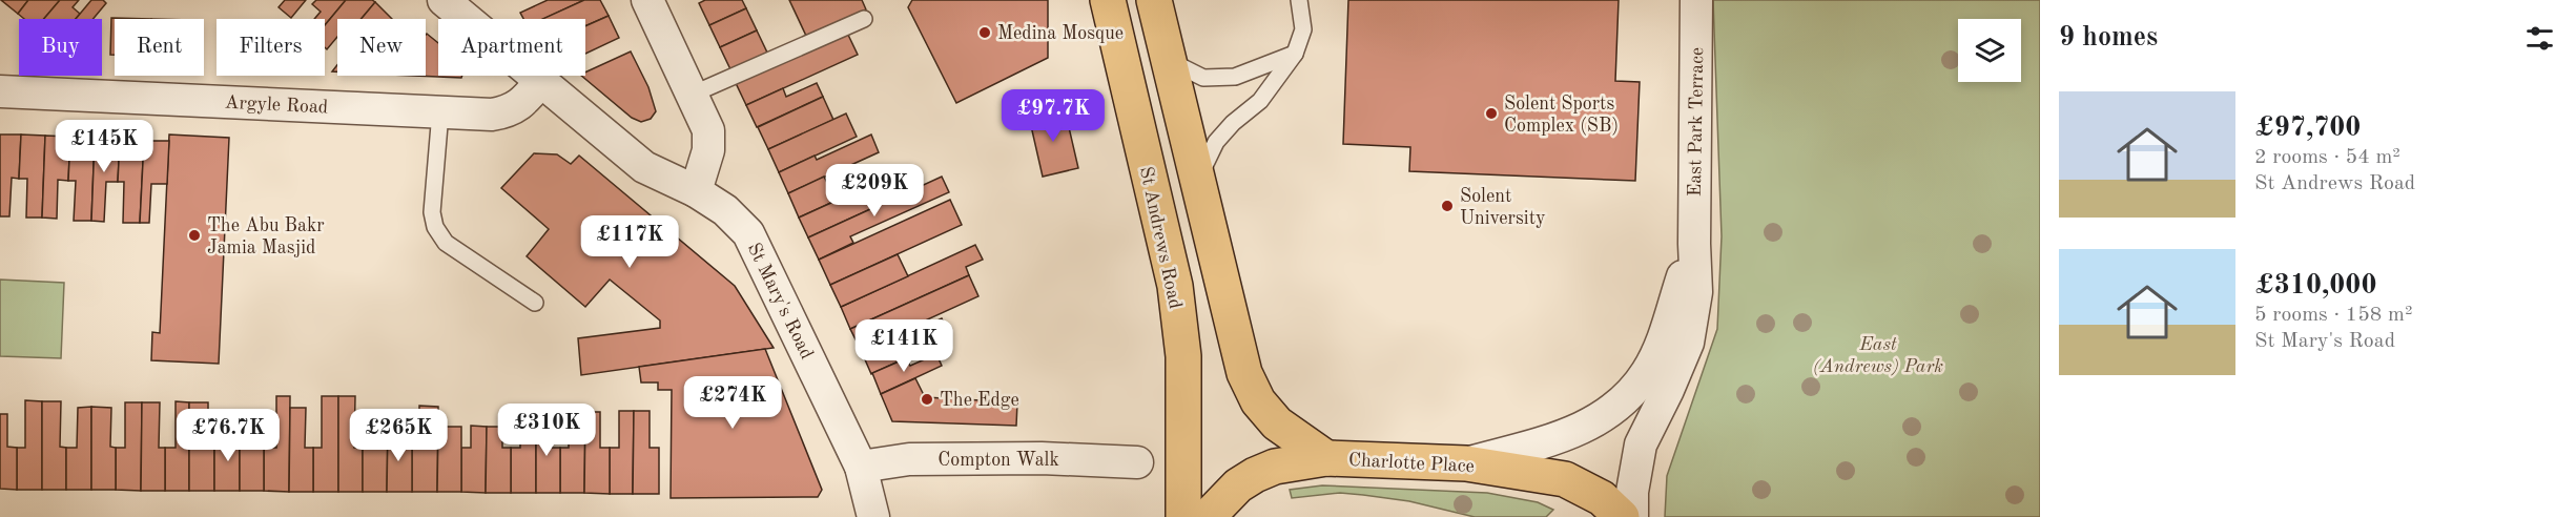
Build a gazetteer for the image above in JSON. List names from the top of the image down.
{
  "streets": {
    "main road": ["St Andrews Road", "Charlotte Place"],
    "street": [
      "Argyle Road",
      "East Park Terrace",
      "St Mary's Road",
      "Compton Walk"
    ]
  },
  "crossings": [
    ["Argyle Road", "St Mary's Road"],
    ["East Park Terrace", "Charlotte Place"],
    ["St Mary's Road", "Compton Walk"]
  ],
  "parks": ["East (Andrews) Park"],
  "places": [
    "Medina Mosque",
    "Solent Sports Complex (SB)",
    "Solent University",
    "The Abu Bakr Jamia Masjid",
    "The Edge"
  ],
  "page": {
    "heading": "9 homes",
    "chip": [
      "Buy",
      "Rent",
      "Filters",
      "New",
      "Apartment"
    ],
    "list": [
      {
        "name": "£97,700",
        "note": "2 rooms · 54 m² · St Andrews Road"
      },
      {
        "name": "£310,000",
        "note": "5 rooms · 158 m² · St Mary's Road"
      }
    ],
    "price": [
      "£97.7K",
      "£145K",
      "£209K",
      "£117K",
      "£141K",
      "£274K",
      "£310K",
      "£76.7K",
      "£265K"
    ]
  }
}
